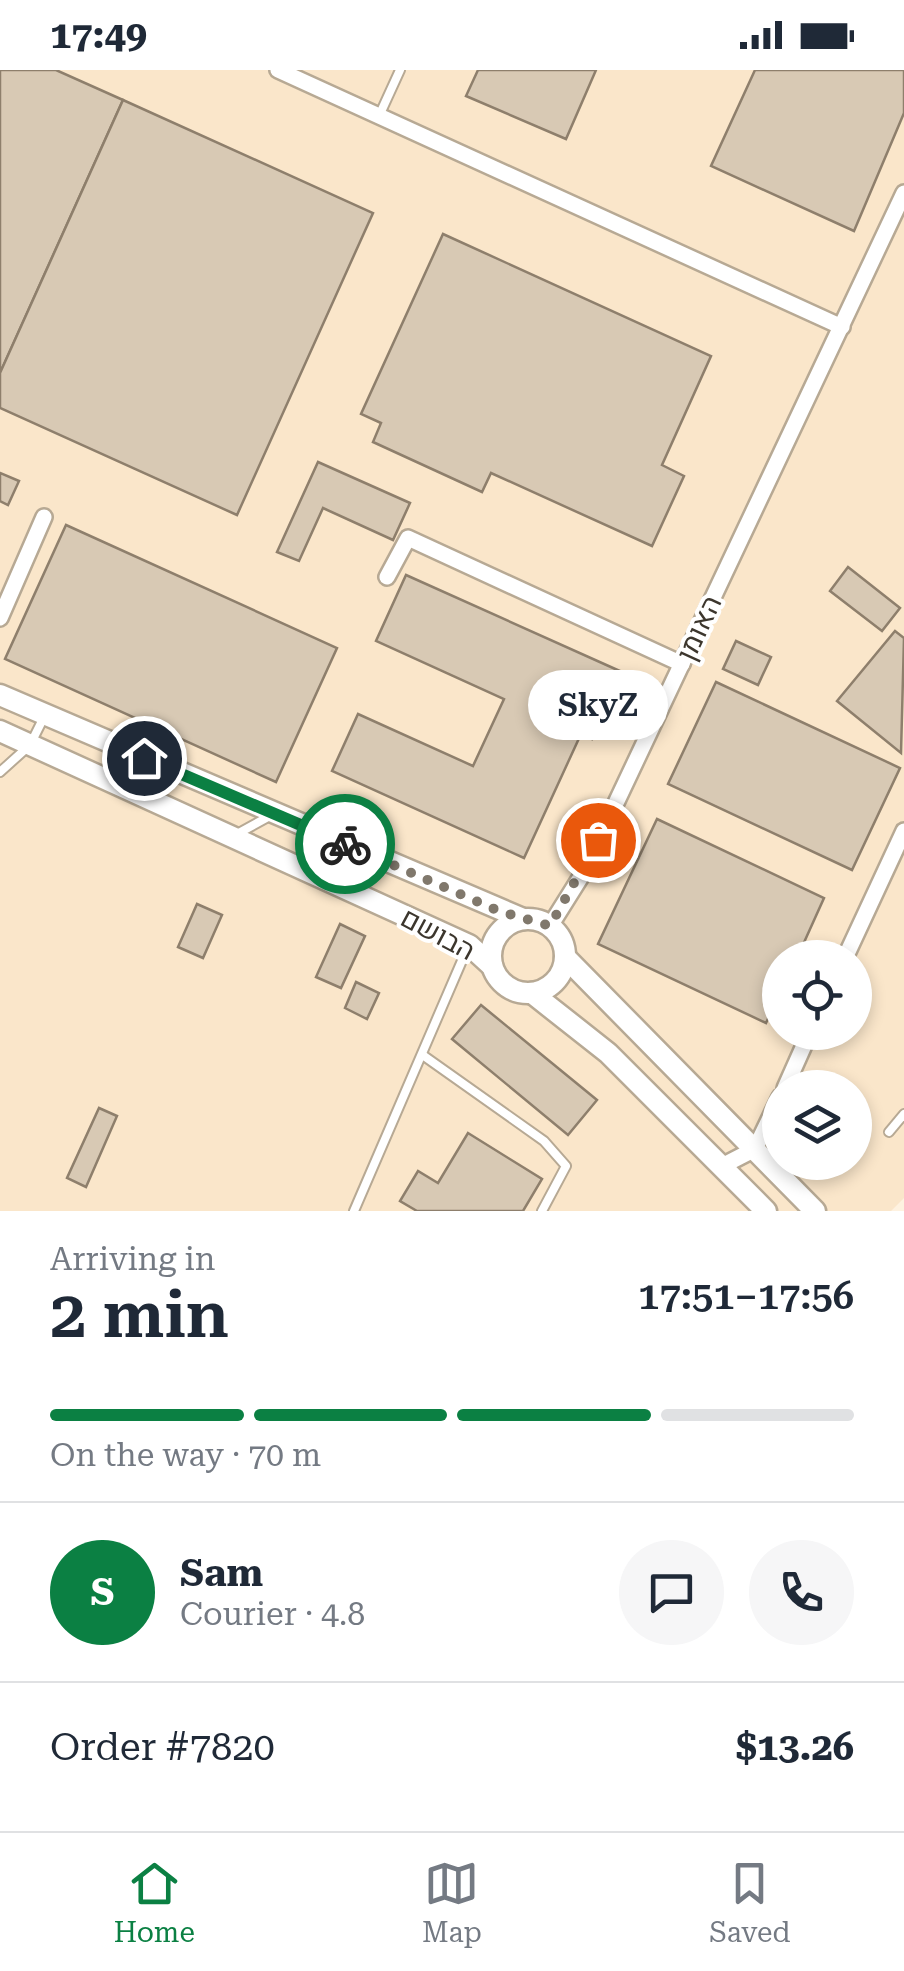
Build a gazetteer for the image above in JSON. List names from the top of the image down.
{
  "streets": {
    "street": ["האומן", "הבושם"]
  },
  "crossings": [
    ["האומן", "הבושם"]
  ],
  "places": ["SkyZ"],
  "page": {
    "status": "17:49",
    "bubble": "SkyZ",
    "heading": ["2 min", "Arriving in", "17:51–17:56"],
    "panel": [
      "Sam",
      "Courier · 4.8",
      "Order #7820",
      "$13.26"
    ],
    "bar": "On the way · 70 m",
    "round": "S",
    "tabs": ["Home", "Map", "Saved"]
  }
}
